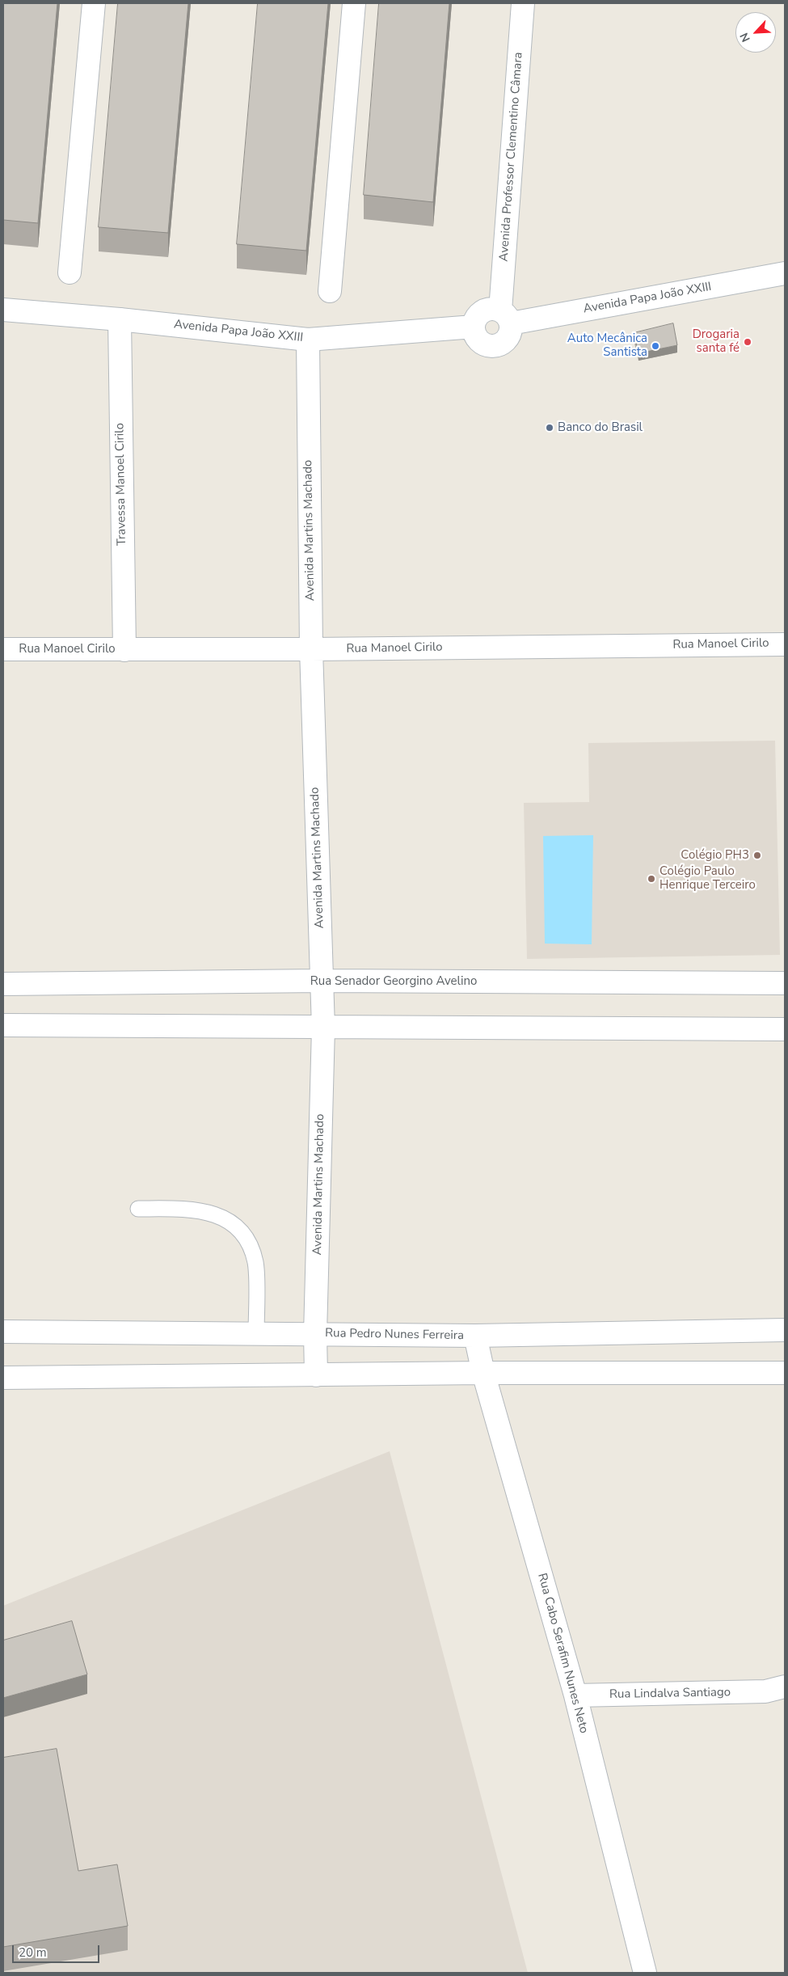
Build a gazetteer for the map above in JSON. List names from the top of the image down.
{
  "streets": {
    "street": [
      "Avenida Professor Clementino Câmara",
      "Avenida Papa João XXIII",
      "Travessa Manoel Cirilo",
      "Avenida Martins Machado",
      "Rua Manoel Cirilo",
      "Rua Senador Georgino Avelino",
      "Rua Pedro Nunes Ferreira",
      "Rua Cabo Serafim Nunes Neto",
      "Rua Lindalva Santiago"
    ]
  },
  "crossings": [
    ["Avenida Professor Clementino Câmara", "Avenida Papa João XXIII"],
    ["Avenida Papa João XXIII", "Travessa Manoel Cirilo"],
    ["Avenida Papa João XXIII", "Avenida Martins Machado"],
    ["Travessa Manoel Cirilo", "Rua Manoel Cirilo"],
    ["Avenida Martins Machado", "Rua Manoel Cirilo"],
    ["Avenida Martins Machado", "Rua Senador Georgino Avelino"],
    ["Avenida Martins Machado", "Rua Pedro Nunes Ferreira"],
    ["Rua Pedro Nunes Ferreira", "Rua Cabo Serafim Nunes Neto"],
    ["Rua Cabo Serafim Nunes Neto", "Rua Lindalva Santiago"]
  ],
  "places": [
    "Drogaria santa fé",
    "Auto Mecânica Santista",
    "Banco do Brasil",
    "Colégio PH3",
    "Colégio Paulo Henrique Terceiro"
  ],
  "scale_bar": "20 m",
  "north": "bottom left"
}
